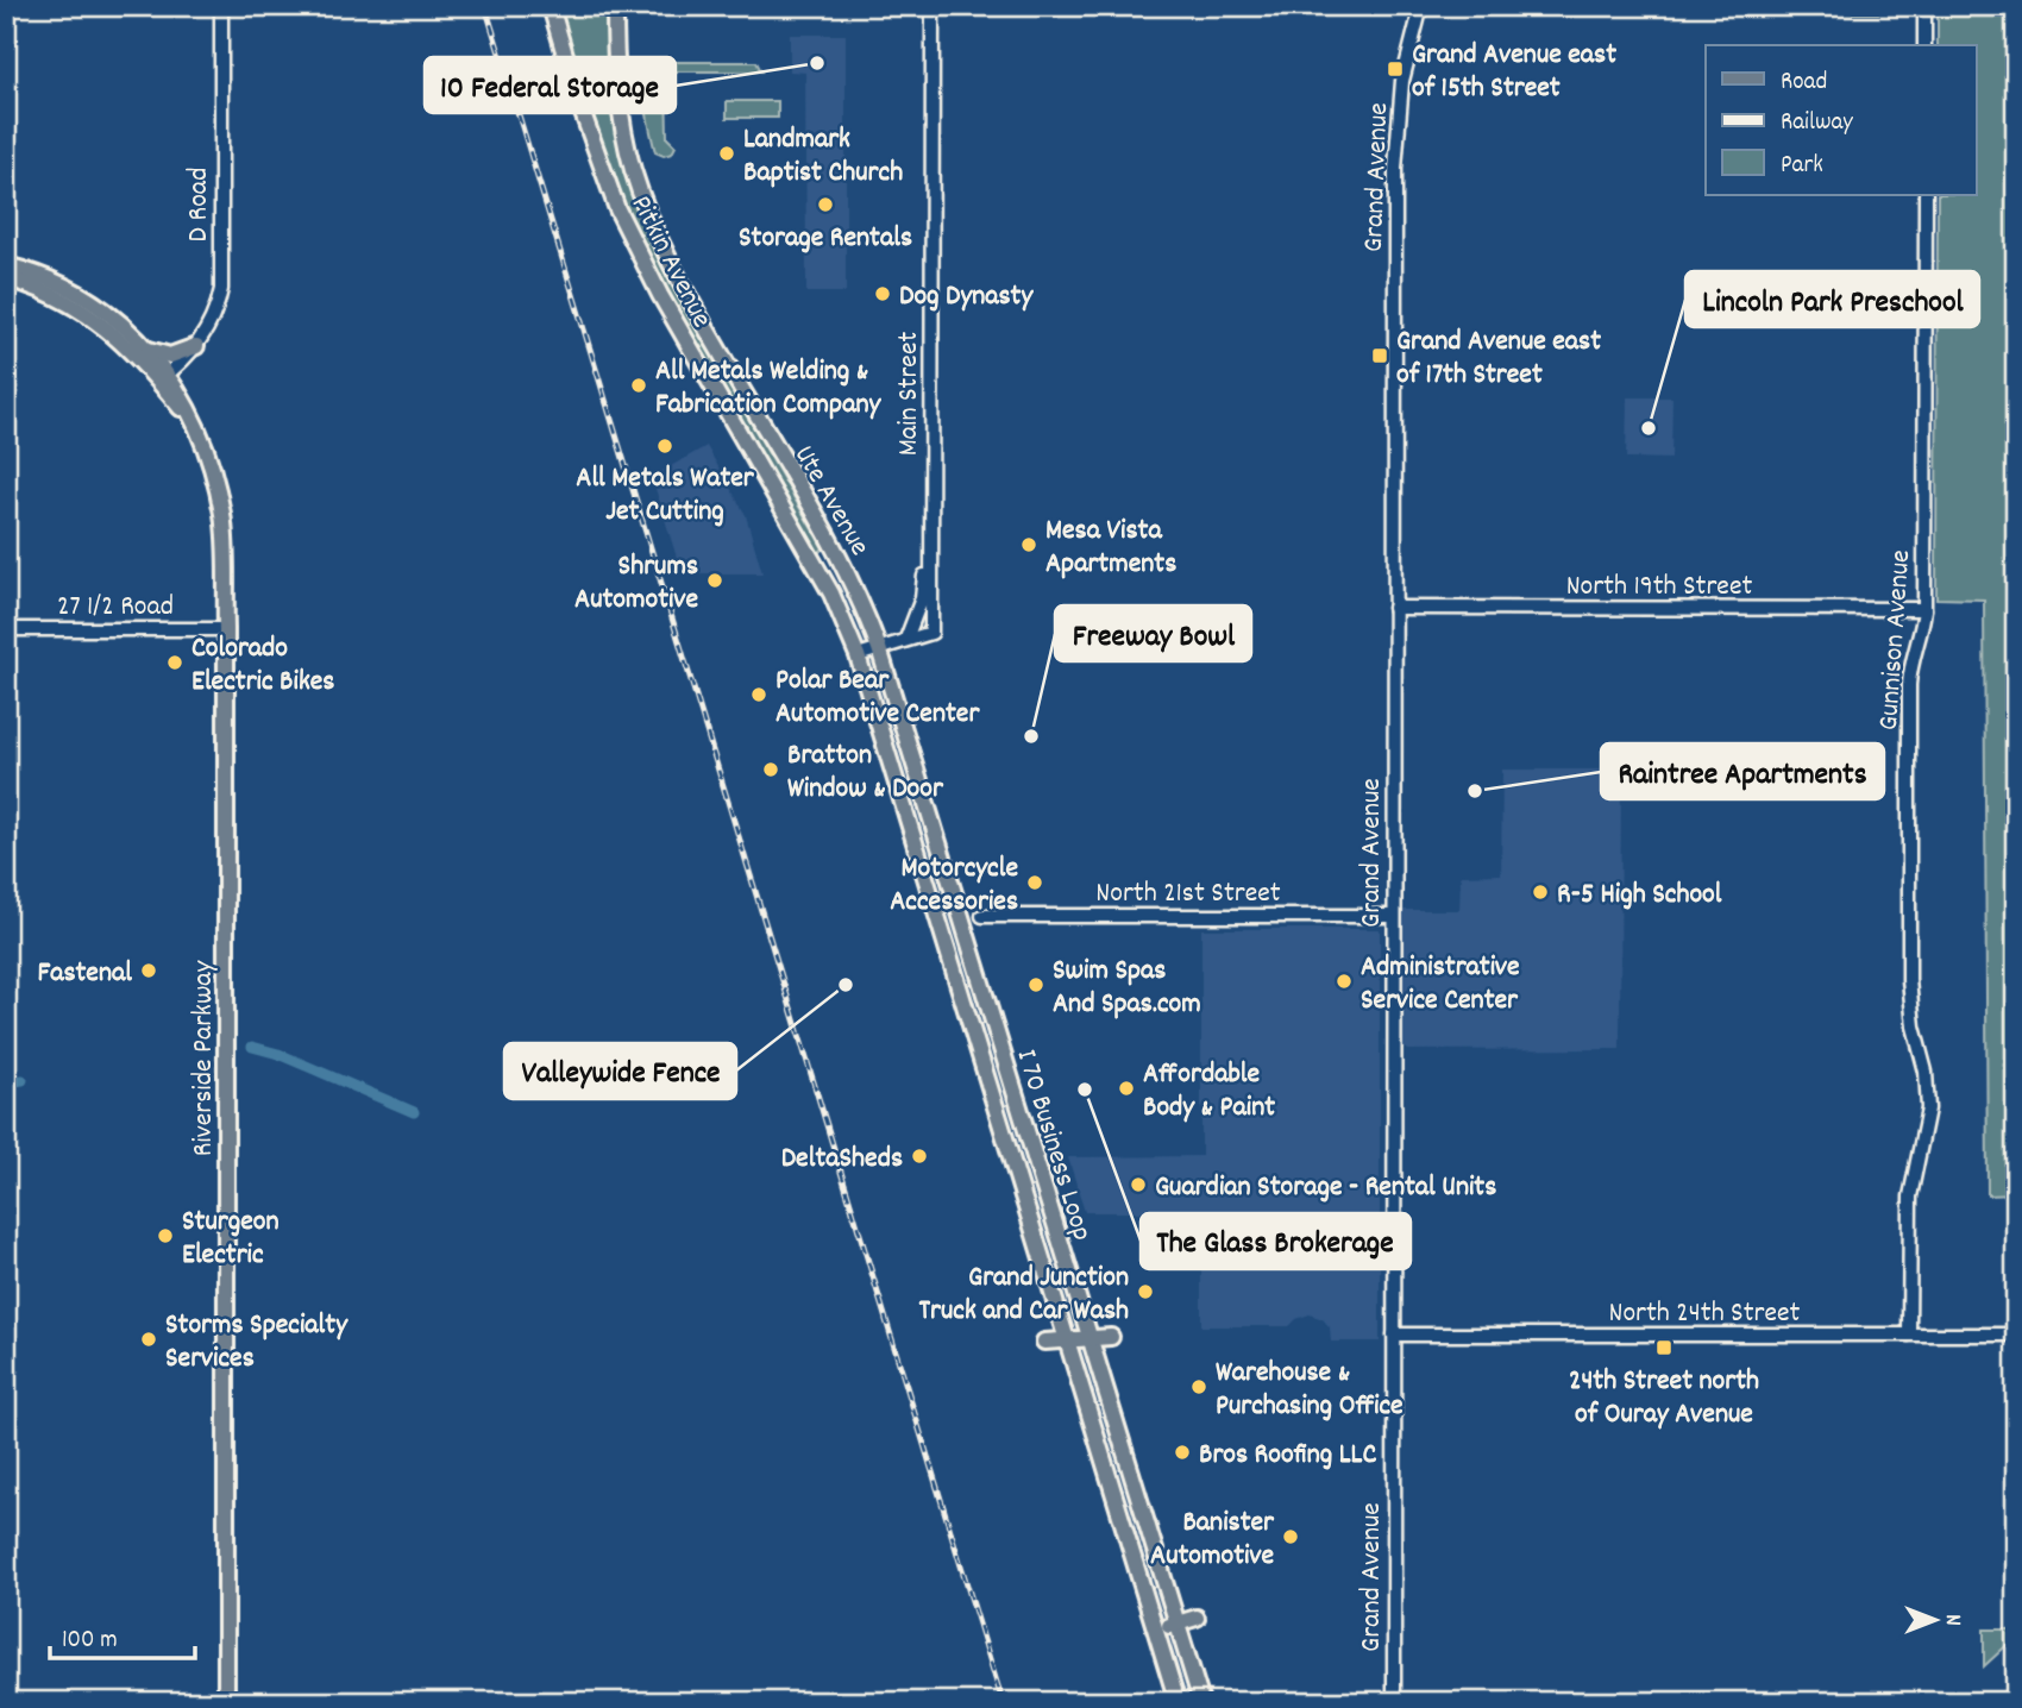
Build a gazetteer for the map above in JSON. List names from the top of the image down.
{
  "streets": {
    "main road": [
      "Pitkin Avenue",
      "Ute Avenue",
      "Riverside Parkway",
      "I 70 Business Loop"
    ],
    "street": [
      "Grand Avenue",
      "D Road",
      "Main Street",
      "North 19th Street",
      "27 1/2 Road",
      "Gunnison Avenue",
      "North 21st Street",
      "North 24th Street"
    ]
  },
  "crossings": [
    ["Grand Avenue", "North 19th Street"],
    ["Grand Avenue", "North 21st Street"],
    ["Grand Avenue", "North 24th Street"],
    ["D Road", "Riverside Parkway"],
    ["Pitkin Avenue", "I 70 Business Loop"],
    ["Ute Avenue", "I 70 Business Loop"],
    ["North 19th Street", "Gunnison Avenue"],
    ["27 1/2 Road", "Riverside Parkway"],
    ["Gunnison Avenue", "North 24th Street"]
  ],
  "places": {
    "other": [
      "10 Federal Storage",
      "Landmark Baptist Church",
      "Storage Rentals",
      "Dog Dynasty",
      "All Metals Welding & Fabrication Company",
      "Lincoln Park Preschool",
      "All Metals Water Jet Cutting",
      "Mesa Vista Apartments",
      "Shrums Automotive",
      "Colorado Electric Bikes",
      "Polar Bear Automotive Center",
      "Freeway Bowl",
      "Bratton Window & Door",
      "Raintree Apartments",
      "Motorcycle Accessories",
      "R-5 High School",
      "Fastenal",
      "Administrative Service Center",
      "Valleywide Fence",
      "Swim Spas And Spas.com",
      "Affordable Body & Paint",
      "The Glass Brokerage",
      "DeltaSheds",
      "Guardian Storage - Rental Units",
      "Sturgeon Electric",
      "Grand Junction Truck and Car Wash",
      "Storms Specialty Services",
      "Warehouse & Purchasing Office",
      "Bros Roofing LLC",
      "Banister Automotive"
    ],
    "transit": ["Grand Avenue east of 15th Street", "Grand Avenue east of 17th Street", "24th Street north of Ouray Avenue"]
  },
  "legend": ["Road", "Railway", "Park"],
  "scale_bar": "100 m",
  "north": "right"
}
